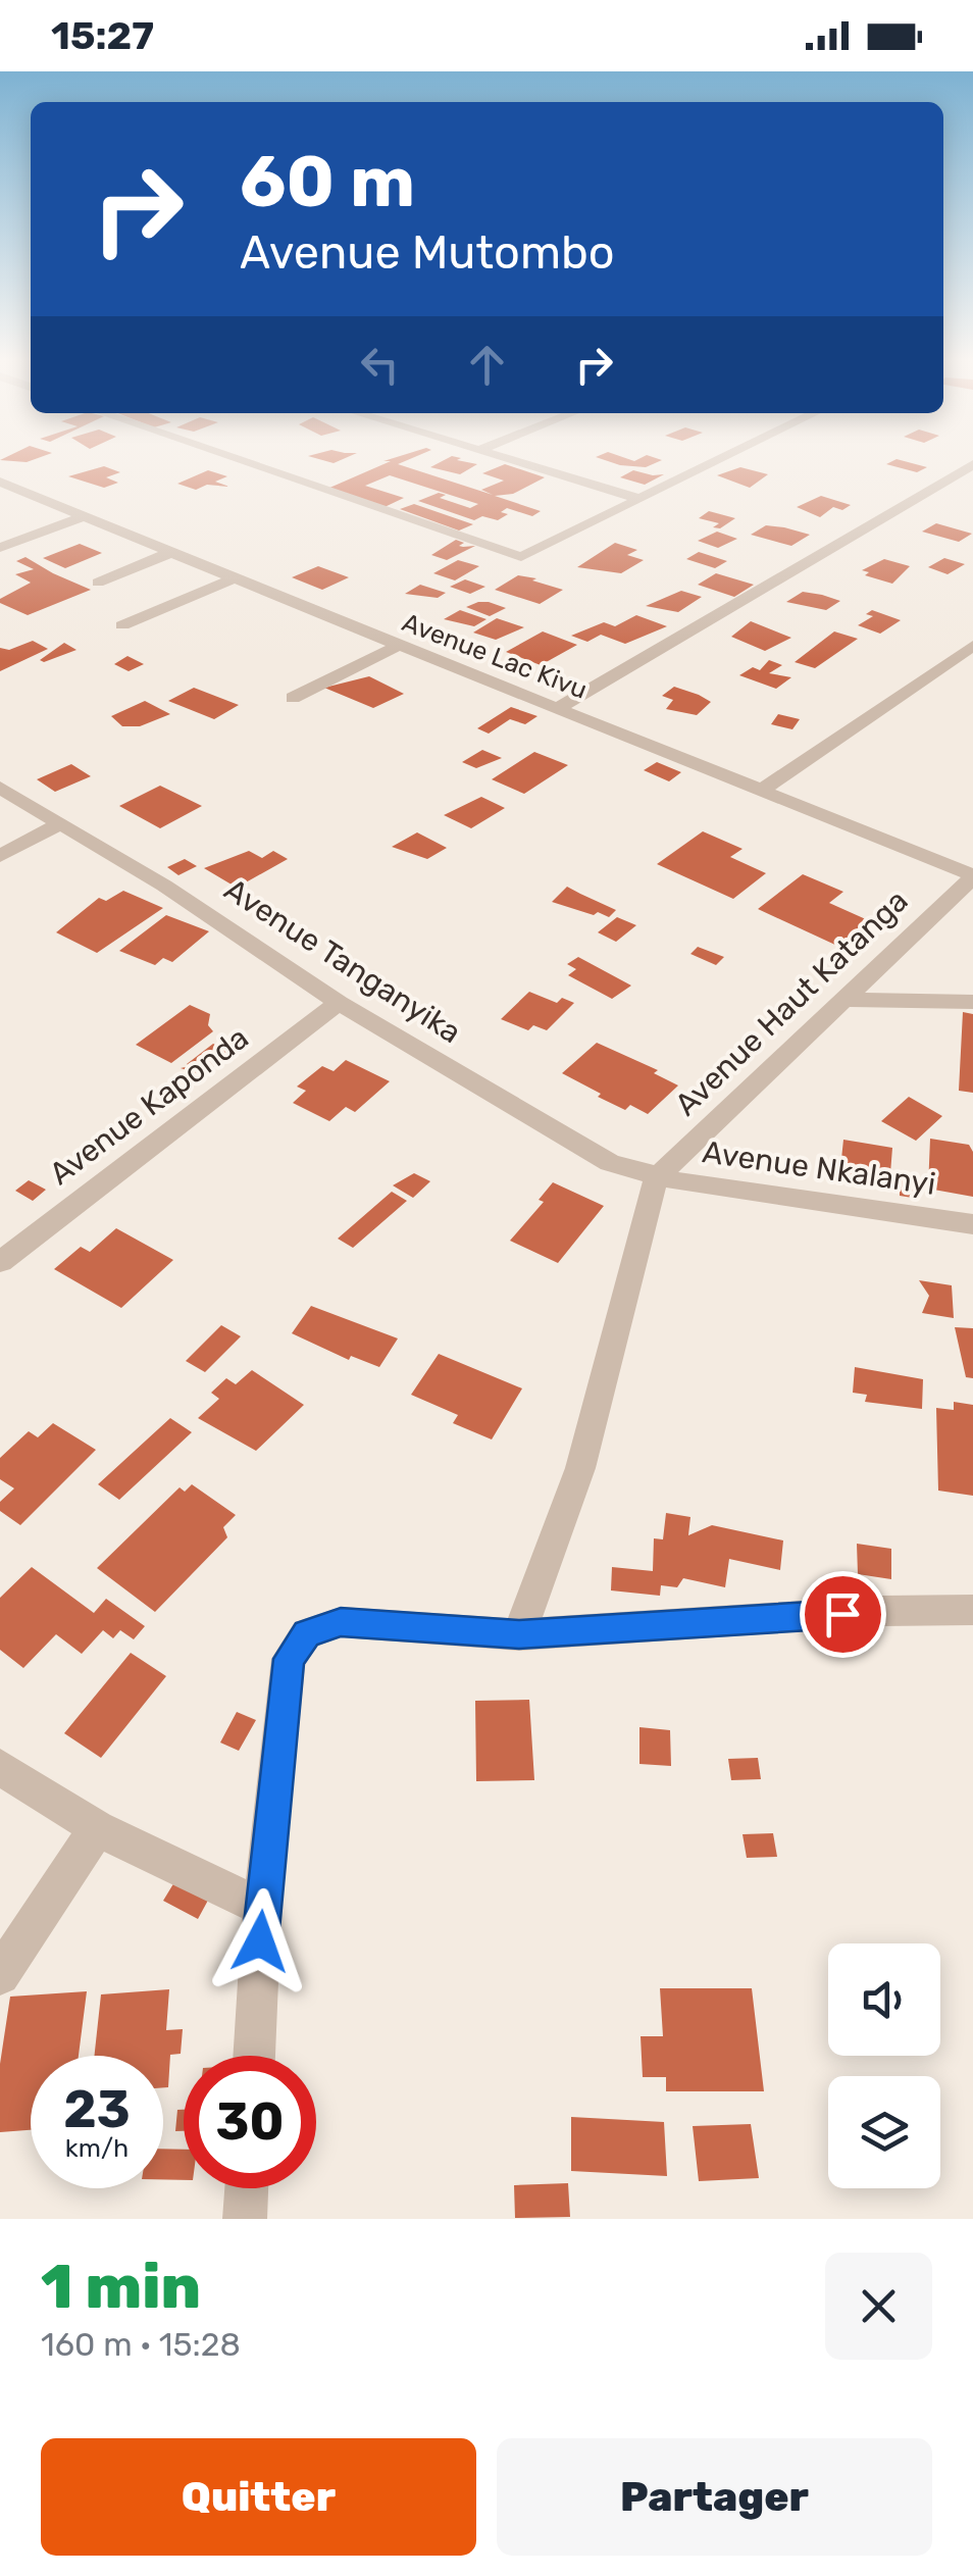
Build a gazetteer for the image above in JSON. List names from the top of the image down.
{
  "streets": {
    "street": [
      "Avenue Lac Kivu",
      "Avenue Tanganyika",
      "Avenue Haut Katanga",
      "Avenue Kaponda",
      "Avenue Nkalanyi"
    ]
  },
  "crossings": [
    ["Avenue Lac Kivu", "Avenue Haut Katanga"],
    ["Avenue Tanganyika", "Avenue Haut Katanga"],
    ["Avenue Tanganyika", "Avenue Kaponda"],
    ["Avenue Tanganyika", "Avenue Nkalanyi"],
    ["Avenue Haut Katanga", "Avenue Nkalanyi"]
  ],
  "page": {
    "status": "15:27",
    "turn": ["60 m", "Avenue Mutombo"],
    "speed": "23 km/h",
    "limit": "30",
    "heading": ["1 min", "160 m · 15:28"],
    "buttons": ["Quitter", "Partager"]
  }
}
